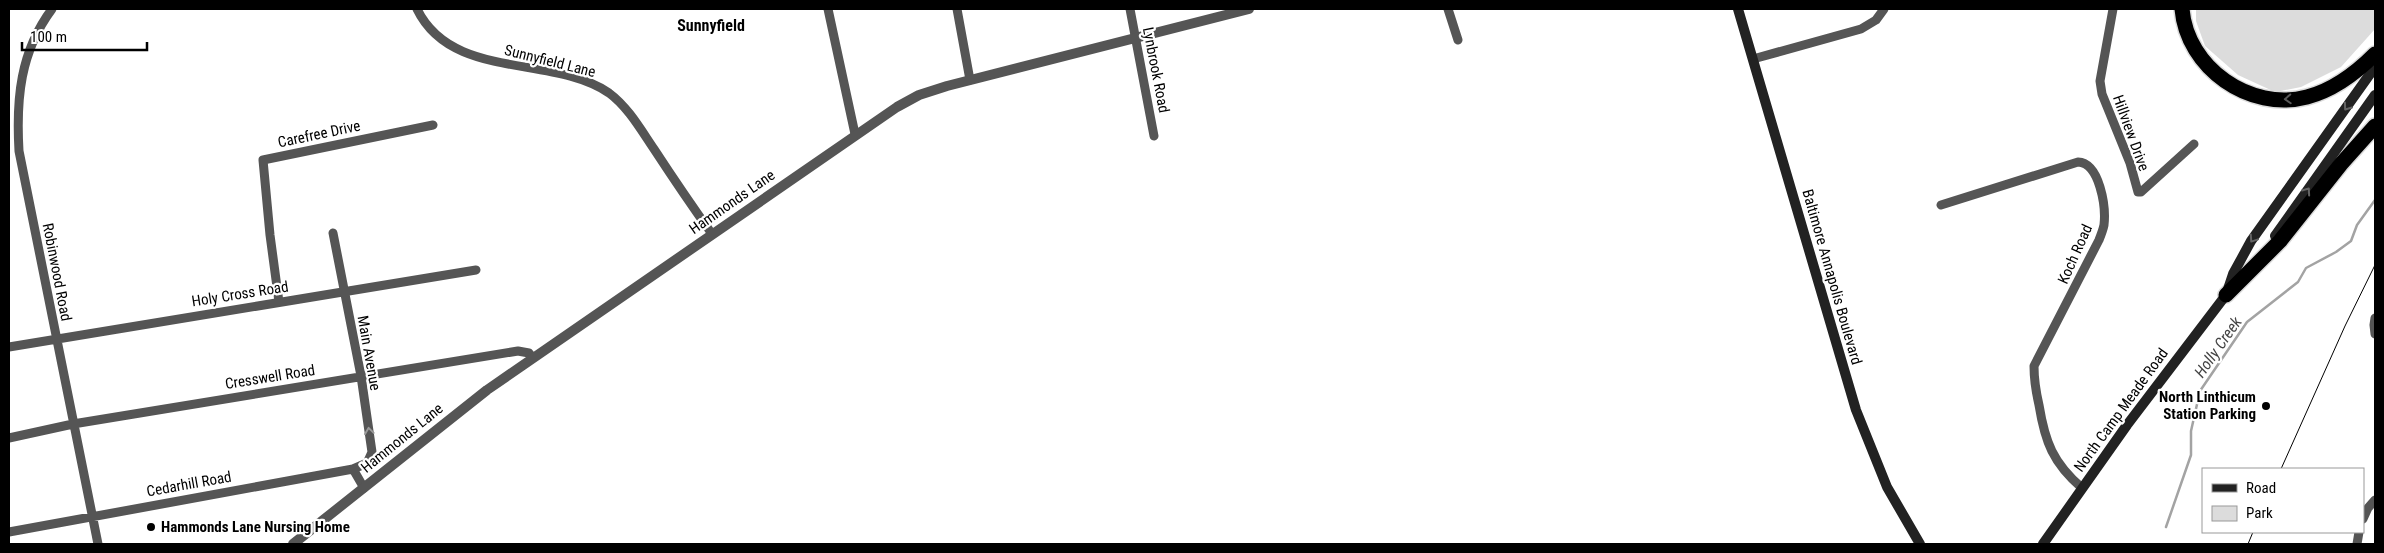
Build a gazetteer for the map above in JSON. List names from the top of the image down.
{
  "streets": {
    "main road": ["Baltimore Annapolis Boulevard", "North Camp Meade Road"],
    "street": [
      "Sunnyfield Lane",
      "Lynbrook Road",
      "Hillview Drive",
      "Carefree Drive",
      "Hammonds Lane",
      "Koch Road",
      "Robinwood Road",
      "Holy Cross Road",
      "Main Avenue",
      "Cresswell Road",
      "Cedarhill Road"
    ]
  },
  "crossings": [
    ["Sunnyfield Lane", "Hammonds Lane"],
    ["Lynbrook Road", "Hammonds Lane"],
    ["Carefree Drive", "Holy Cross Road"],
    ["Hammonds Lane", "Cresswell Road"],
    ["Koch Road", "North Camp Meade Road"],
    ["Robinwood Road", "Holy Cross Road"],
    ["Robinwood Road", "Cresswell Road"],
    ["Robinwood Road", "Cedarhill Road"],
    ["Holy Cross Road", "Main Avenue"],
    ["Main Avenue", "Cresswell Road"],
    ["Main Avenue", "Cedarhill Road"]
  ],
  "one_way": ["Main Avenue"],
  "districts": ["Sunnyfield"],
  "water": ["Holly Creek"],
  "places": ["North Linthicum Station Parking", "Hammonds Lane Nursing Home"],
  "legend": ["Road", "Park"],
  "scale_bar": "100 m"
}
